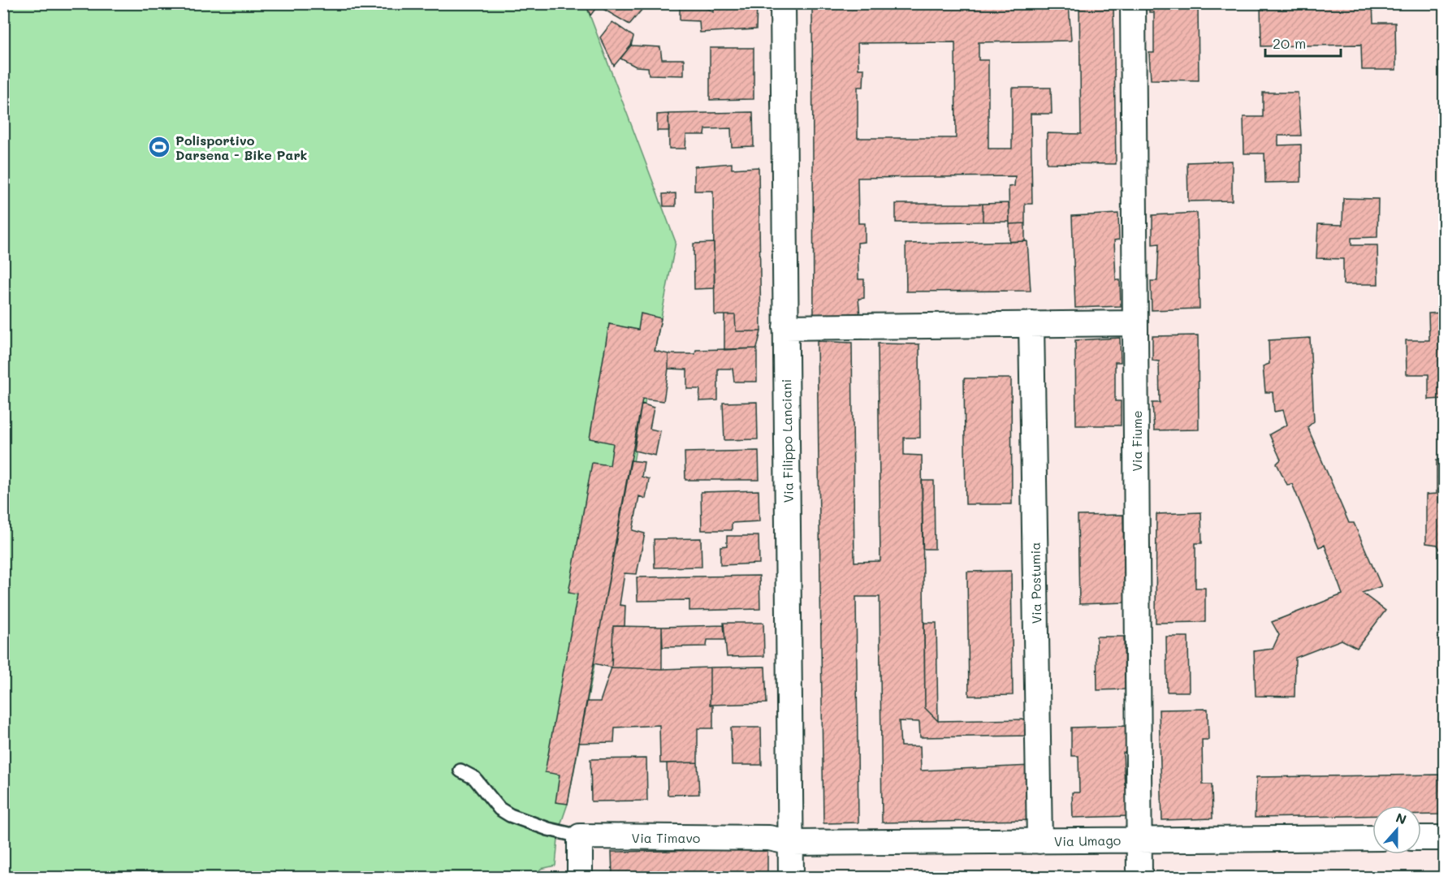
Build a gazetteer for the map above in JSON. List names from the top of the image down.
{
  "streets": {
    "street": [
      "Via Filippo Lanciani",
      "Via Fiume",
      "Via Postumia",
      "Via Timavo",
      "Via Umago"
    ]
  },
  "crossings": [
    ["Via Filippo Lanciani", "Via Timavo"],
    ["Via Filippo Lanciani", "Via Umago"],
    ["Via Fiume", "Via Umago"],
    ["Via Postumia", "Via Umago"],
    ["Via Timavo", "Via Umago"]
  ],
  "places": {
    "sports": ["Polisportivo Darsena - Bike Park"]
  },
  "scale_bar": "20 m",
  "north": "top"
}
